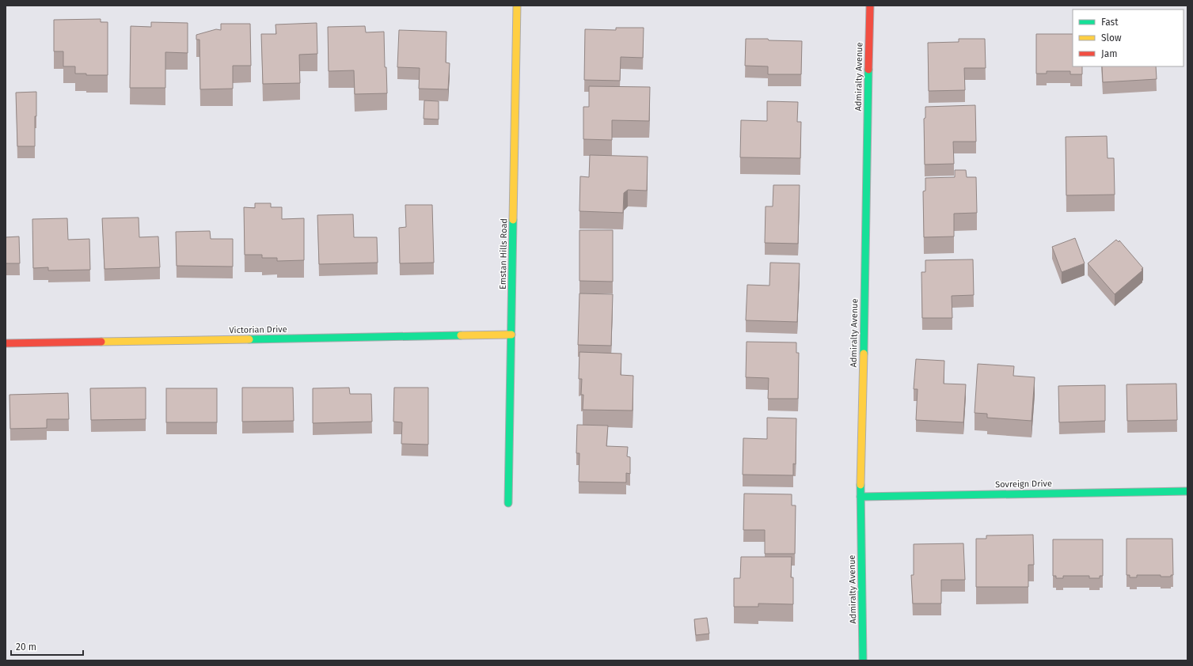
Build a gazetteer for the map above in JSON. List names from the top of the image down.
{
  "streets": {
    "street": [
      "Admiralty Avenue",
      "Emstan Hills Road",
      "Victorian Drive",
      "Sovreign Drive"
    ]
  },
  "crossings": [
    ["Admiralty Avenue", "Sovreign Drive"],
    ["Emstan Hills Road", "Victorian Drive"]
  ],
  "legend": ["Fast", "Slow", "Jam"],
  "scale_bar": "20 m"
}
